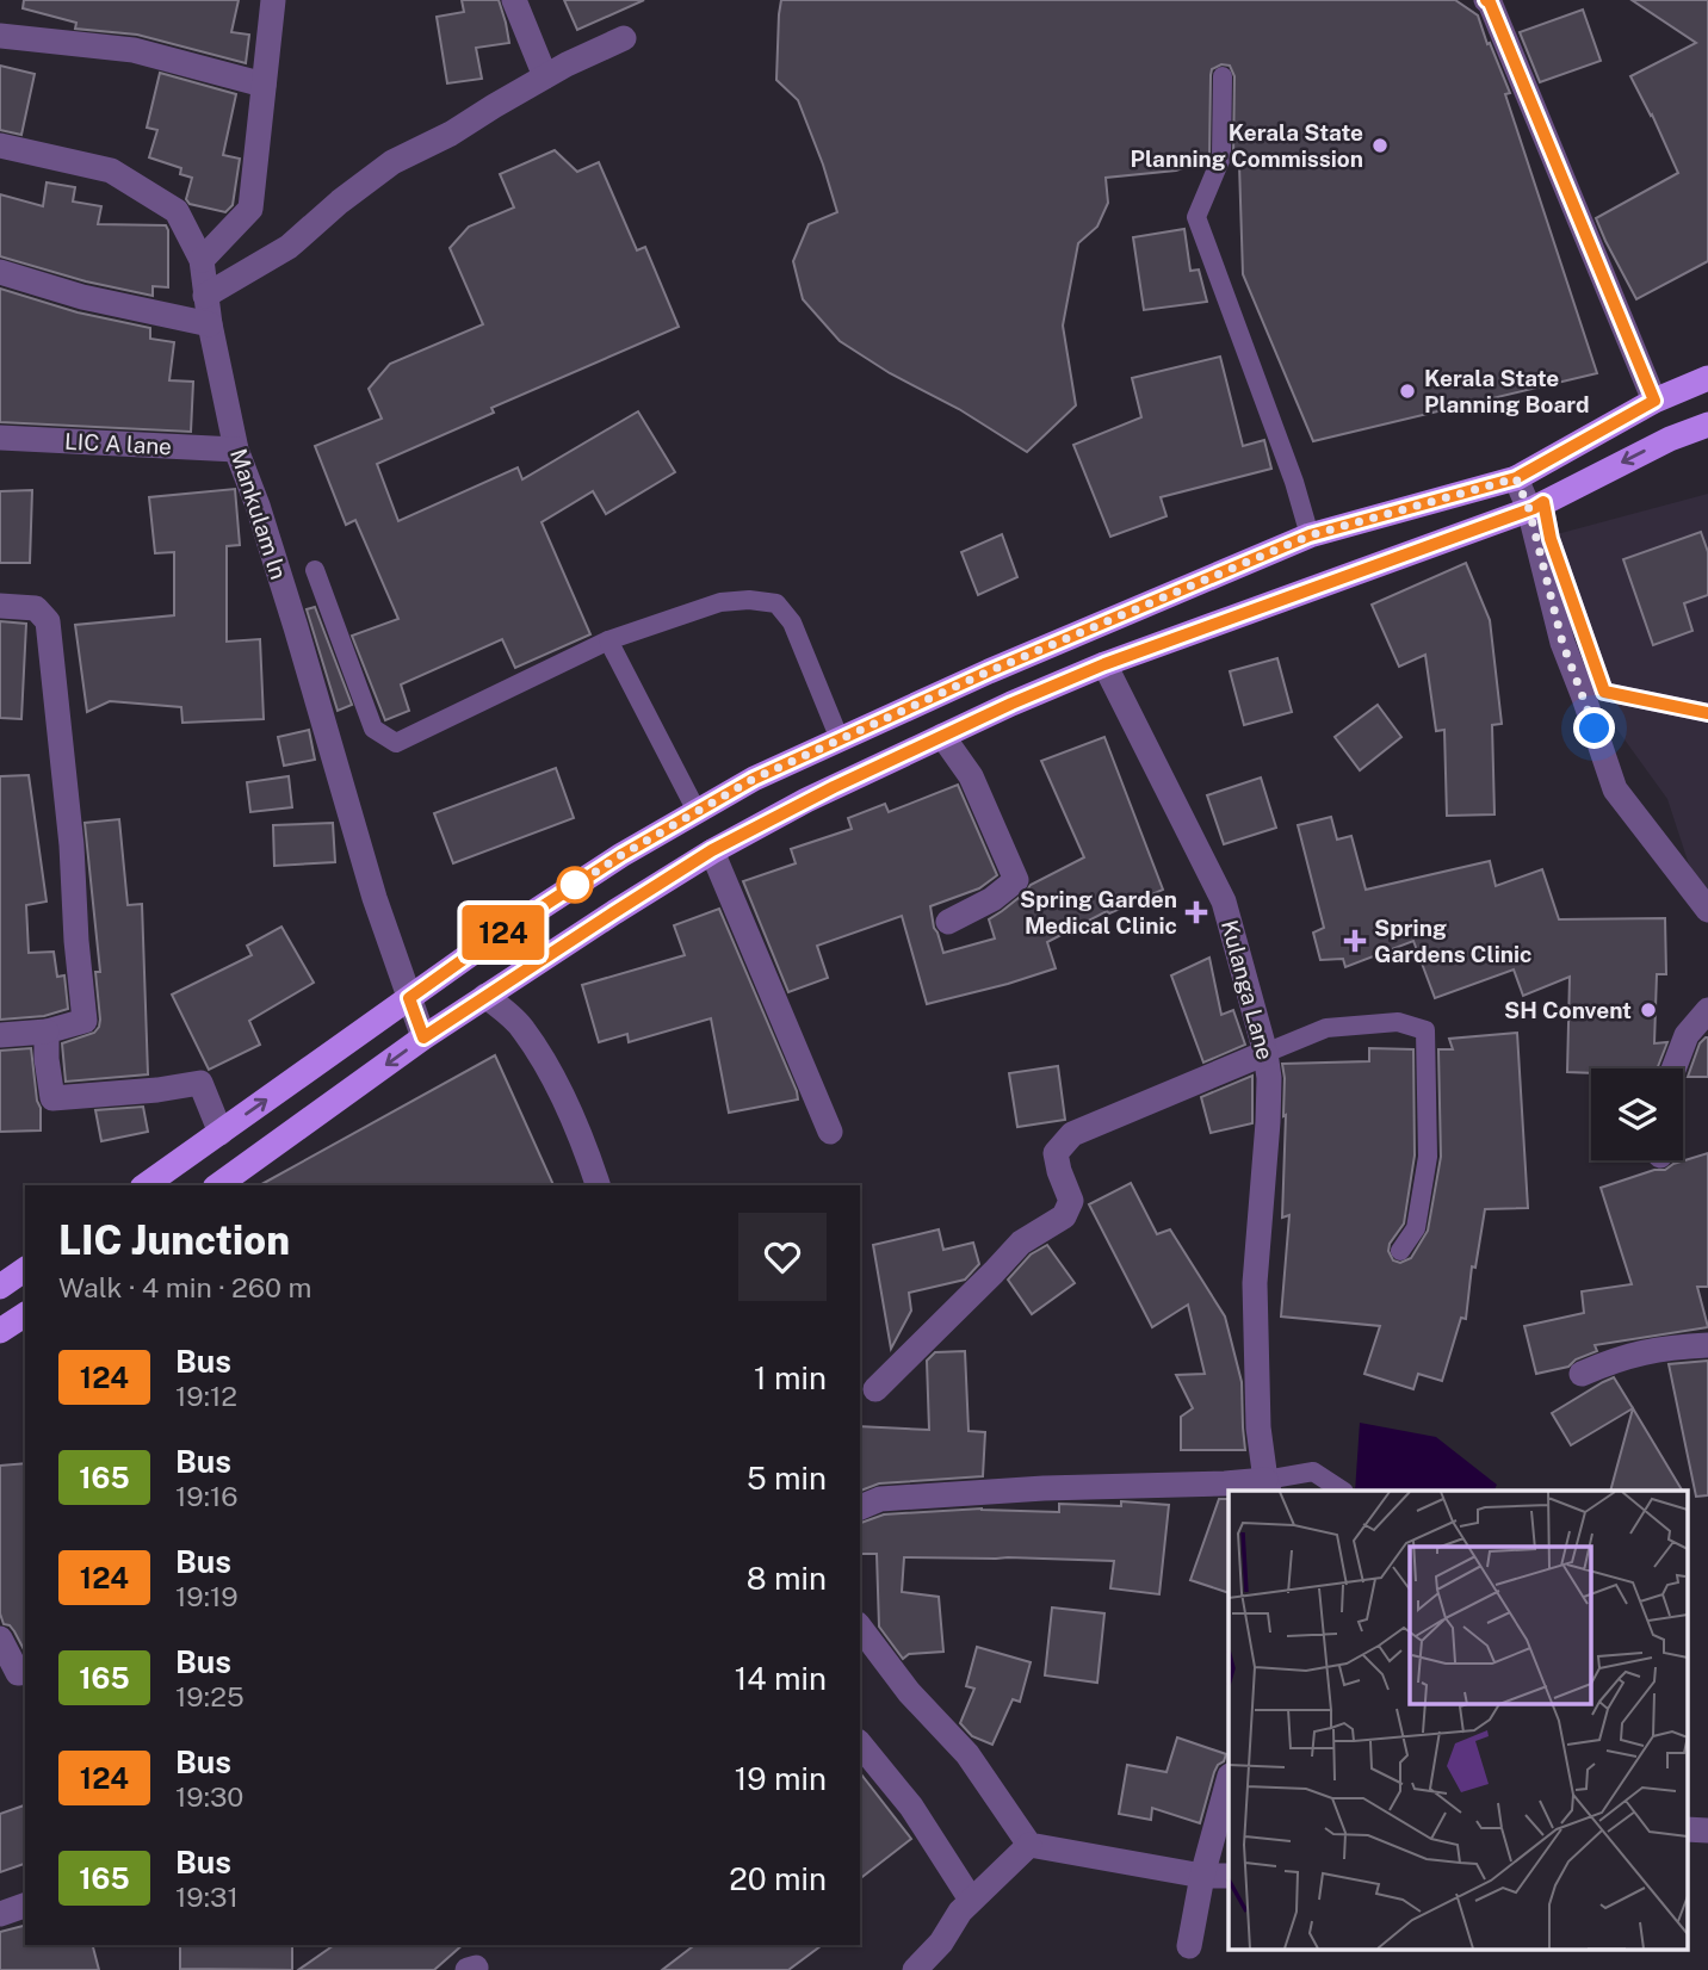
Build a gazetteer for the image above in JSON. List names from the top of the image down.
{
  "streets": {
    "street": ["LIC A lane", "Mankulam ln", "Kulanga Lane"]
  },
  "crossings": [
    ["LIC A lane", "Mankulam ln"]
  ],
  "places": {
    "other": ["Kerala State Planning Commission", "Kerala State Planning Board", "SH Convent"],
    "health": ["Spring Garden Medical Clinic", "Spring Gardens Clinic"]
  },
  "lines": ["bus line 124"],
  "page": {
    "on_map": "124",
    "heading": ["LIC Junction", "Walk · 4 min · 260 m"],
    "list": [
      {
        "mark": "124",
        "name": "Bus",
        "note": "19:12",
        "value": "1 min"
      },
      {
        "mark": "165",
        "name": "Bus",
        "note": "19:16",
        "value": "5 min"
      },
      {
        "mark": "124",
        "name": "Bus",
        "note": "19:19",
        "value": "8 min"
      },
      {
        "mark": "165",
        "name": "Bus",
        "note": "19:25",
        "value": "14 min"
      },
      {
        "mark": "124",
        "name": "Bus",
        "note": "19:30",
        "value": "19 min"
      },
      {
        "mark": "165",
        "name": "Bus",
        "note": "19:31",
        "value": "20 min"
      }
    ]
  }
}
